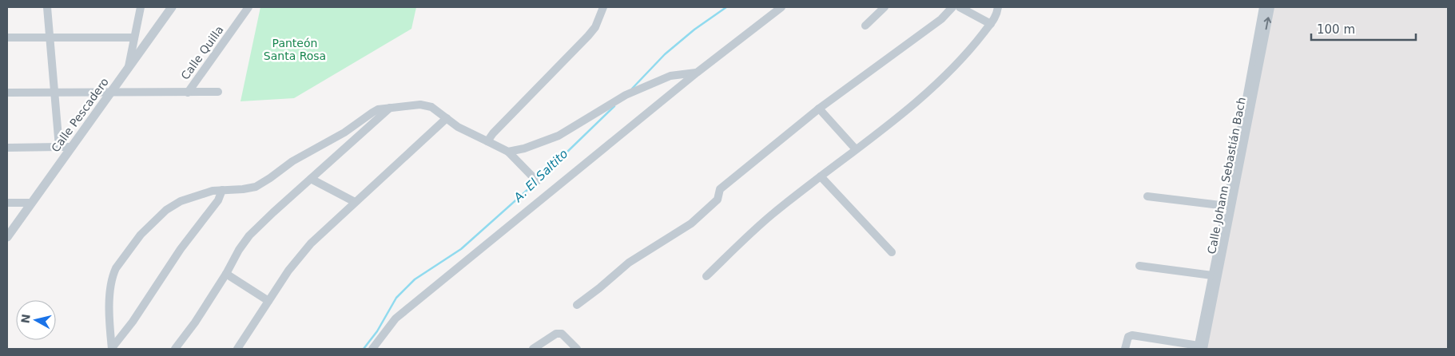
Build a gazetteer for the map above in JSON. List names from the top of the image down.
{
  "streets": {
    "street": ["Calle Quilla", "Calle Pescadero", "Calle Johann Sebastián Bach"]
  },
  "water": ["A. El Saltito"],
  "parks": ["Panteón Santa Rosa"],
  "scale_bar": "100 m",
  "north": "left"
}
